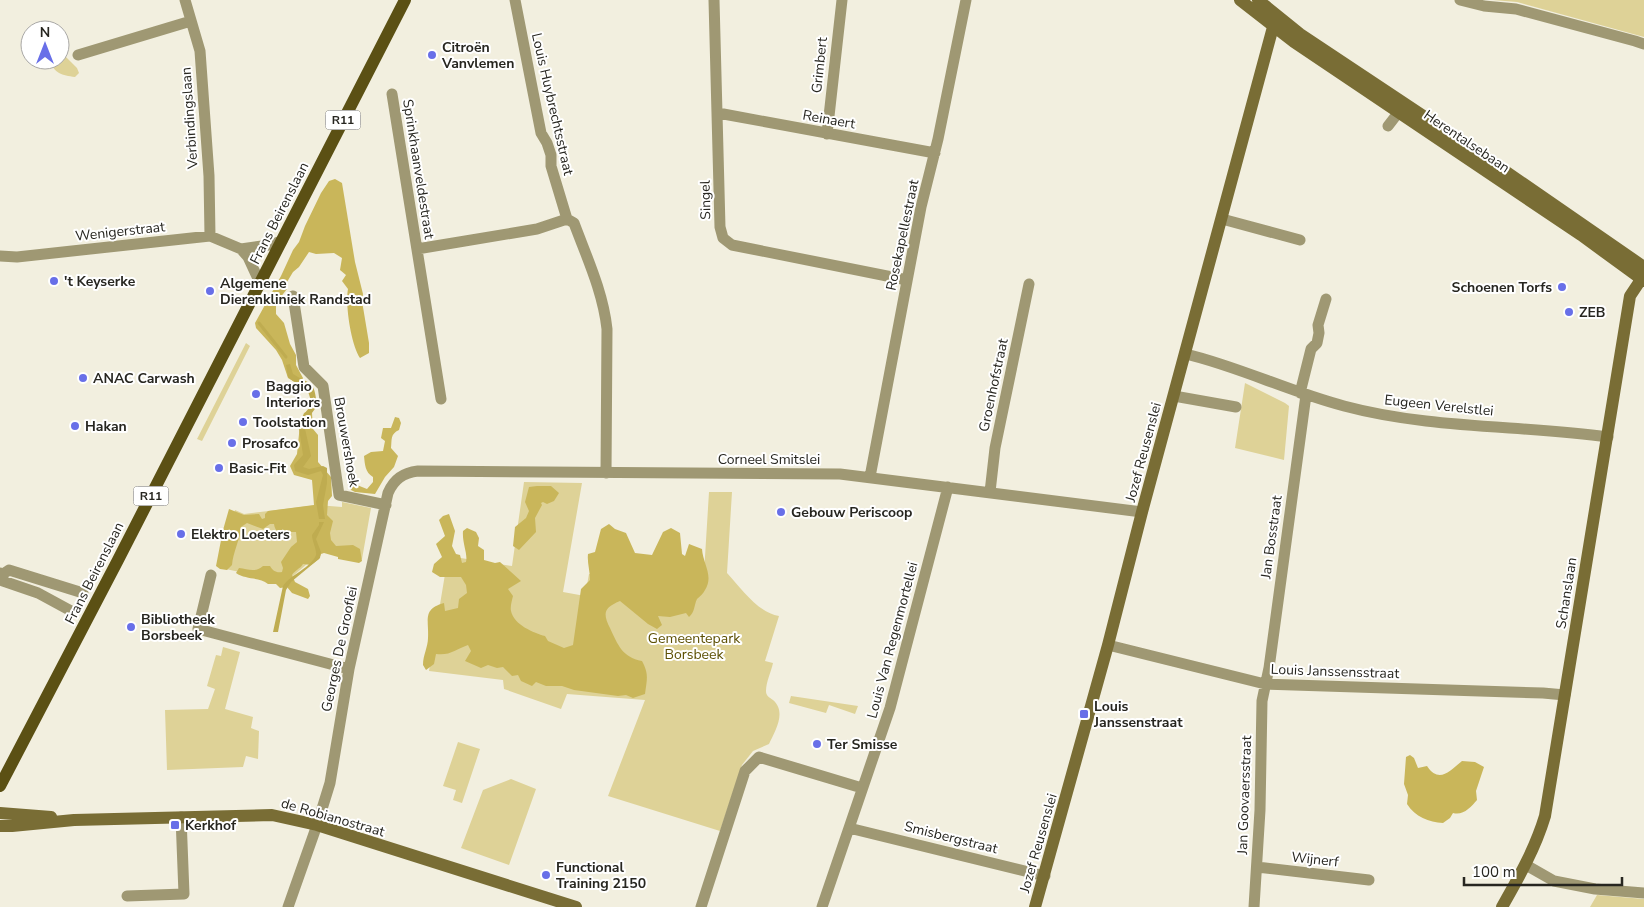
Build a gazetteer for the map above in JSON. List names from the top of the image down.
{
  "streets": {
    "main road": ["R11", "Frans Beirenslaan"],
    "street": [
      "Grimbert",
      "Louis Huybrechtsstraat",
      "Verbindingslaan",
      "Reinaert",
      "Herentalsebaan",
      "Sprinkhaanveldestraat",
      "Singel",
      "Wenigerstraat",
      "Rosekapellestraat",
      "Groenhofstraat",
      "Eugeen Verelstlei",
      "Brouwershoek",
      "Jozef Reusenslei",
      "Corneel Smitslei",
      "Jan Bosstraat",
      "Schanslaan",
      "Louis Van Regenmortellei",
      "Georges De Grooflei",
      "Louis Janssensstraat",
      "Jan Goovaersstraat",
      "de Robianostraat",
      "Smisbergstraat",
      "Wijnerf"
    ]
  },
  "crossings": [
    ["Grimbert", "Reinaert"],
    ["Louis Huybrechtsstraat", "Sprinkhaanveldestraat"],
    ["Louis Huybrechtsstraat", "Corneel Smitslei"],
    ["Verbindingslaan", "Wenigerstraat"],
    ["Reinaert", "Singel"],
    ["Reinaert", "Rosekapellestraat"],
    ["Herentalsebaan", "Jozef Reusenslei"],
    ["Herentalsebaan", "Schanslaan"],
    ["Singel", "Rosekapellestraat"],
    ["Rosekapellestraat", "Corneel Smitslei"],
    ["Groenhofstraat", "Corneel Smitslei"],
    ["Eugeen Verelstlei", "Jozef Reusenslei"],
    ["Eugeen Verelstlei", "Jan Bosstraat"],
    ["Eugeen Verelstlei", "Schanslaan"],
    ["Brouwershoek", "Georges De Grooflei"],
    ["Jozef Reusenslei", "Corneel Smitslei"],
    ["Jozef Reusenslei", "Louis Janssensstraat"],
    ["Jozef Reusenslei", "Smisbergstraat"],
    ["Corneel Smitslei", "Louis Van Regenmortellei"],
    ["Corneel Smitslei", "Georges De Grooflei"],
    ["Jan Bosstraat", "Louis Janssensstraat"],
    ["Jan Bosstraat", "Jan Goovaersstraat"],
    ["Schanslaan", "Louis Janssensstraat"],
    ["Louis Van Regenmortellei", "Smisbergstraat"],
    ["Georges De Grooflei", "de Robianostraat"],
    ["Louis Janssensstraat", "Jan Goovaersstraat"],
    ["Jan Goovaersstraat", "Wijnerf"]
  ],
  "parks": ["Gemeentepark Borsbeek"],
  "places": {
    "other": [
      "Citroën Vanvlemen",
      "'t Keyserke",
      "Schoenen Torfs",
      "Algemene Dierenkliniek Randstad",
      "ZEB",
      "ANAC Carwash",
      "Baggio Interiors",
      "Toolstation",
      "Hakan",
      "Prosafco",
      "Basic-Fit",
      "Gebouw Periscoop",
      "Elektro Loeters",
      "Bibliotheek Borsbeek",
      "Ter Smisse",
      "Functional Training 2150"
    ],
    "transit": ["Louis Janssenstraat", "Kerkhof"]
  },
  "scale_bar": "100 m",
  "north": "top"
}
